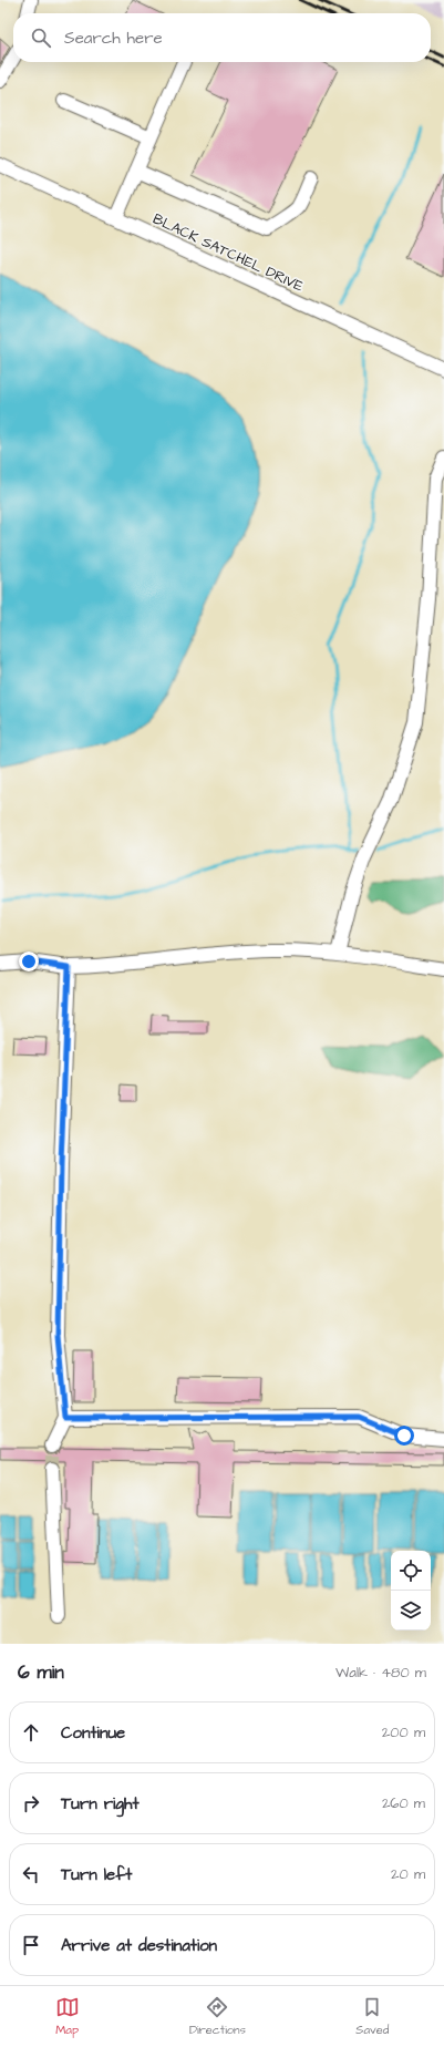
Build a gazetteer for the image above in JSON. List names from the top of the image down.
{
  "streets": {
    "street": ["BLACK SATCHEL DRIVE"]
  },
  "page": {
    "search": "Search here",
    "heading": ["6 min", "Walk · 480 m"],
    "list": [
      ["Continue", "200 m"],
      ["Turn right", "260 m"],
      ["Turn left", "20 m"],
      "Arrive at destination"
    ],
    "nav": ["Map", "Directions", "Saved"]
  }
}
